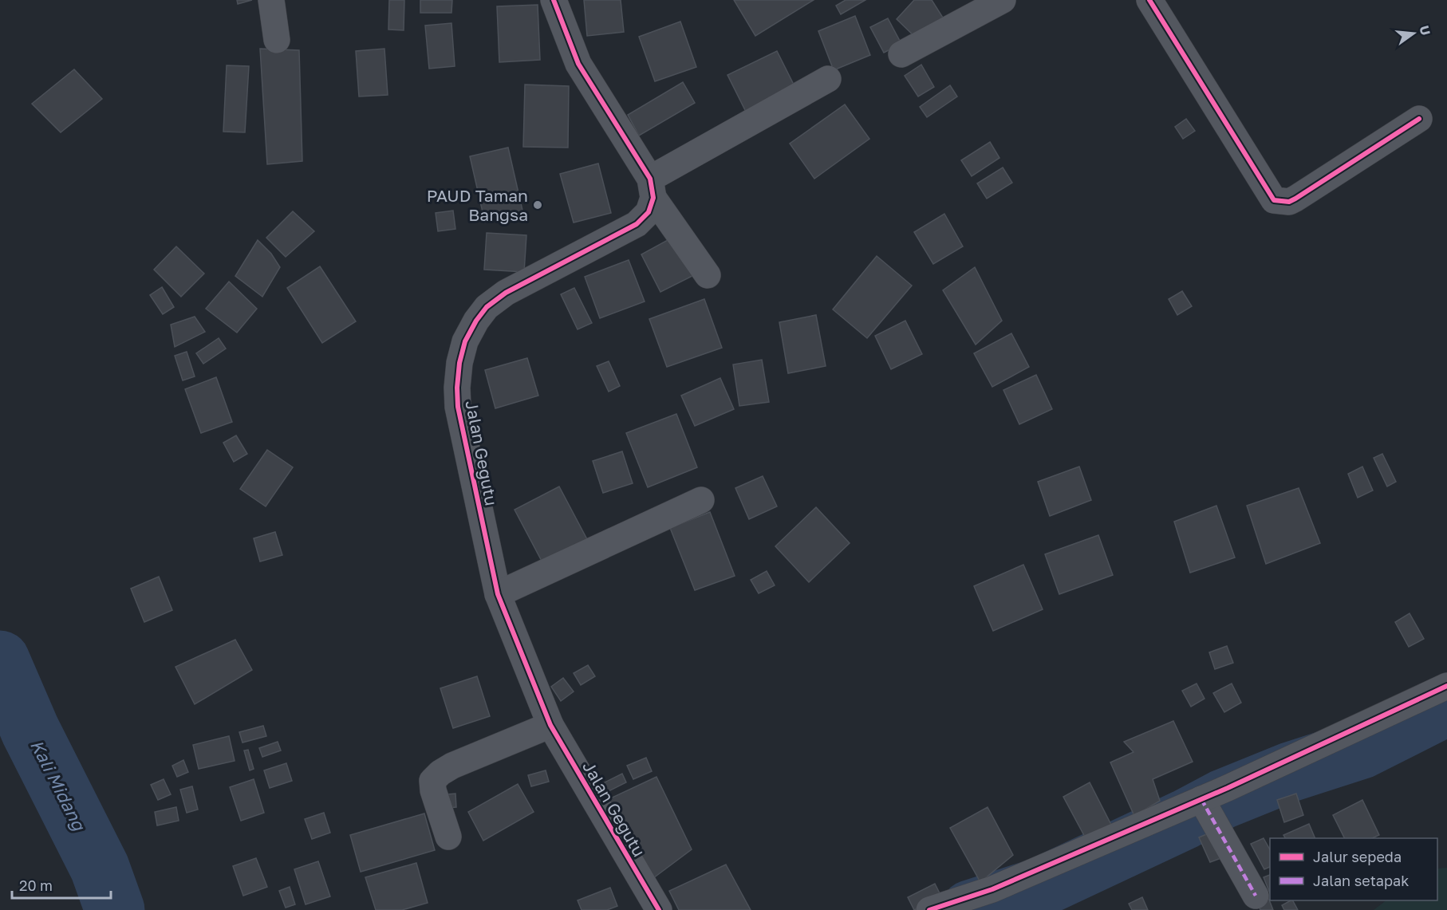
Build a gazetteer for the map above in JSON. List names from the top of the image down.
{
  "streets": {
    "street": ["Jalan Gegutu"]
  },
  "water": ["Kali Midang"],
  "places": ["PAUD Taman Bangsa"],
  "legend": ["Jalur sepeda", "Jalan setapak"],
  "scale_bar": "20 m",
  "north": "right"
}
